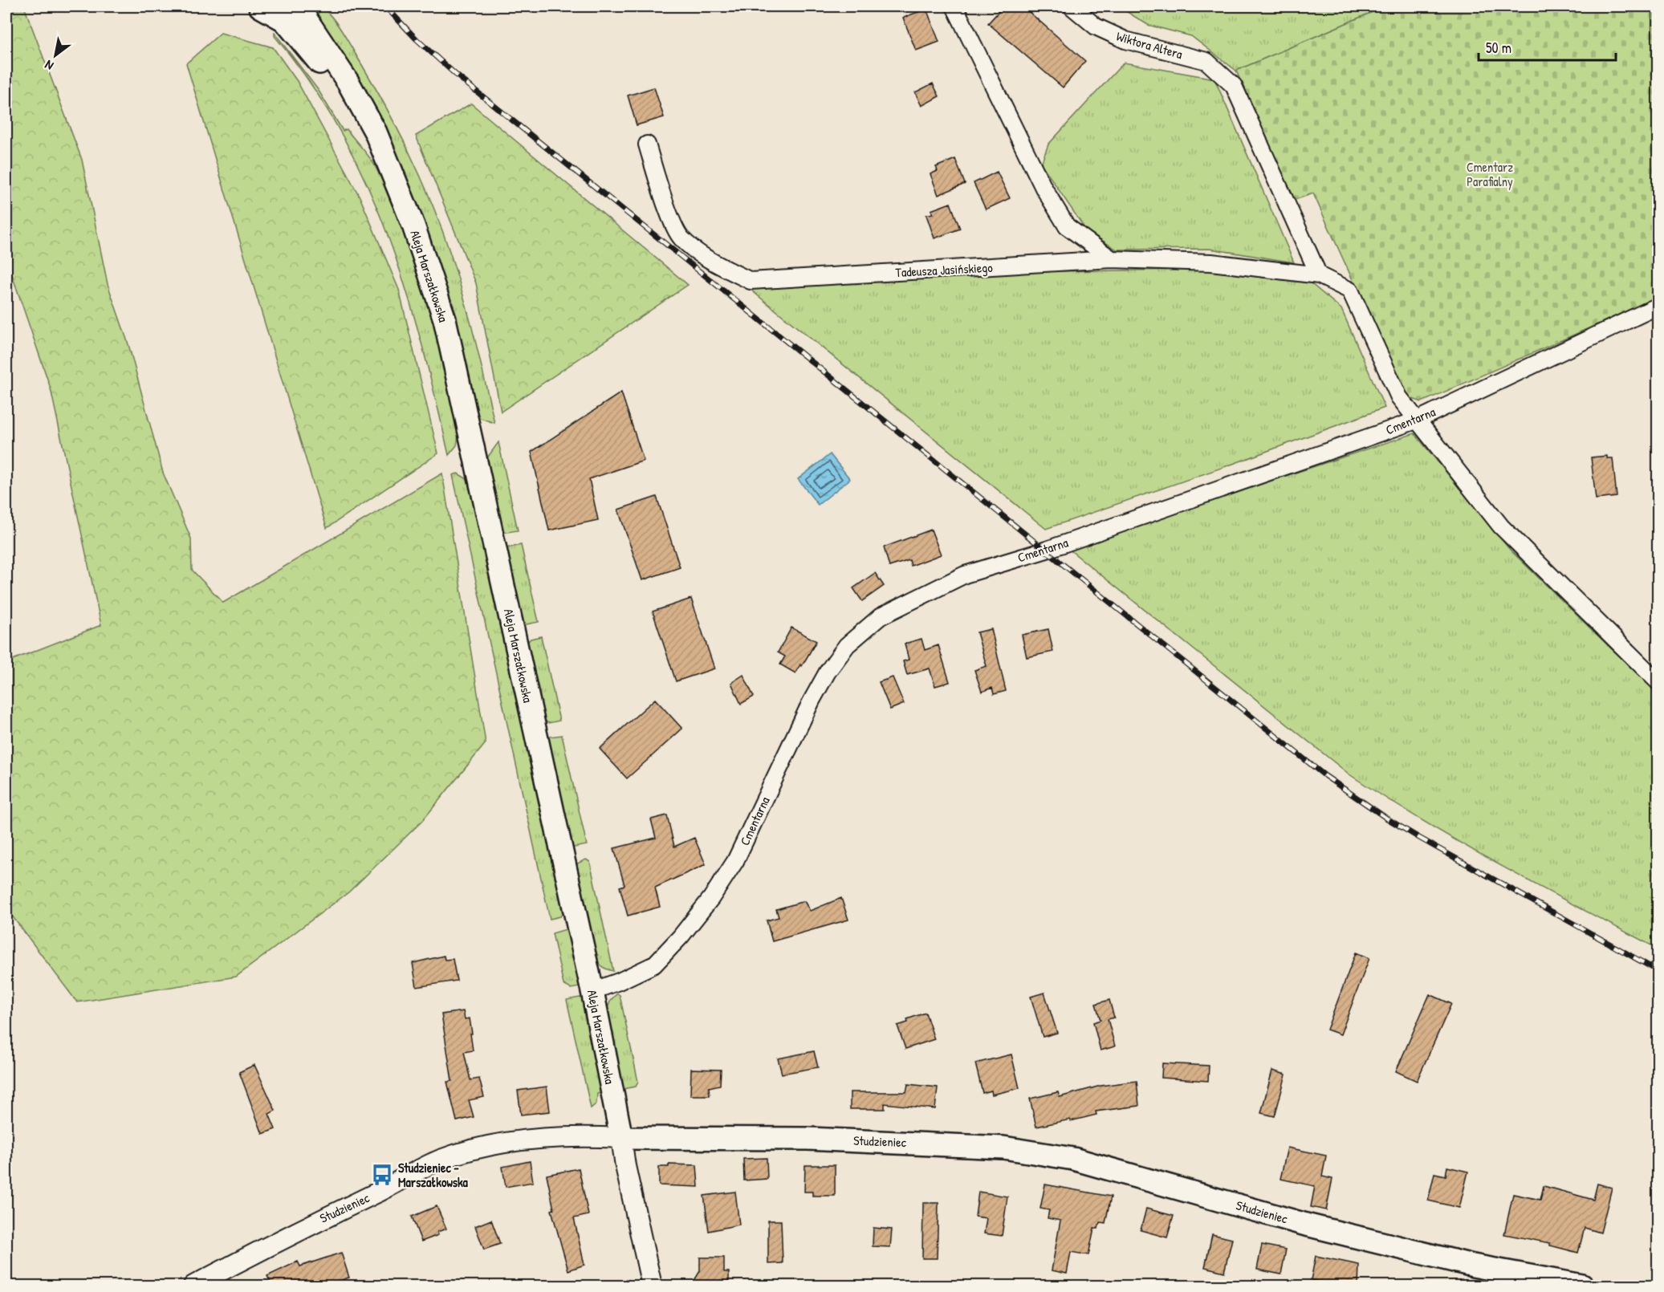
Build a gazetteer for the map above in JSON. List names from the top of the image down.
{
  "streets": {
    "main road": ["Aleja Marszałkowska", "Studzieniec"],
    "street": ["Wiktora Altera", "Tadeusza Jasińskiego", "Cmentarna"]
  },
  "crossings": [
    ["Wiktora Altera", "Tadeusza Jasińskiego"],
    ["Tadeusza Jasińskiego", "Cmentarna"],
    ["Aleja Marszałkowska", "Cmentarna"],
    ["Aleja Marszałkowska", "Studzieniec"]
  ],
  "parks": ["Cmentarz Parafialny"],
  "places": {
    "bus stop": ["Studzieniec - Marszałkowska"]
  },
  "scale_bar": "50 m",
  "north": "bottom left"
}
